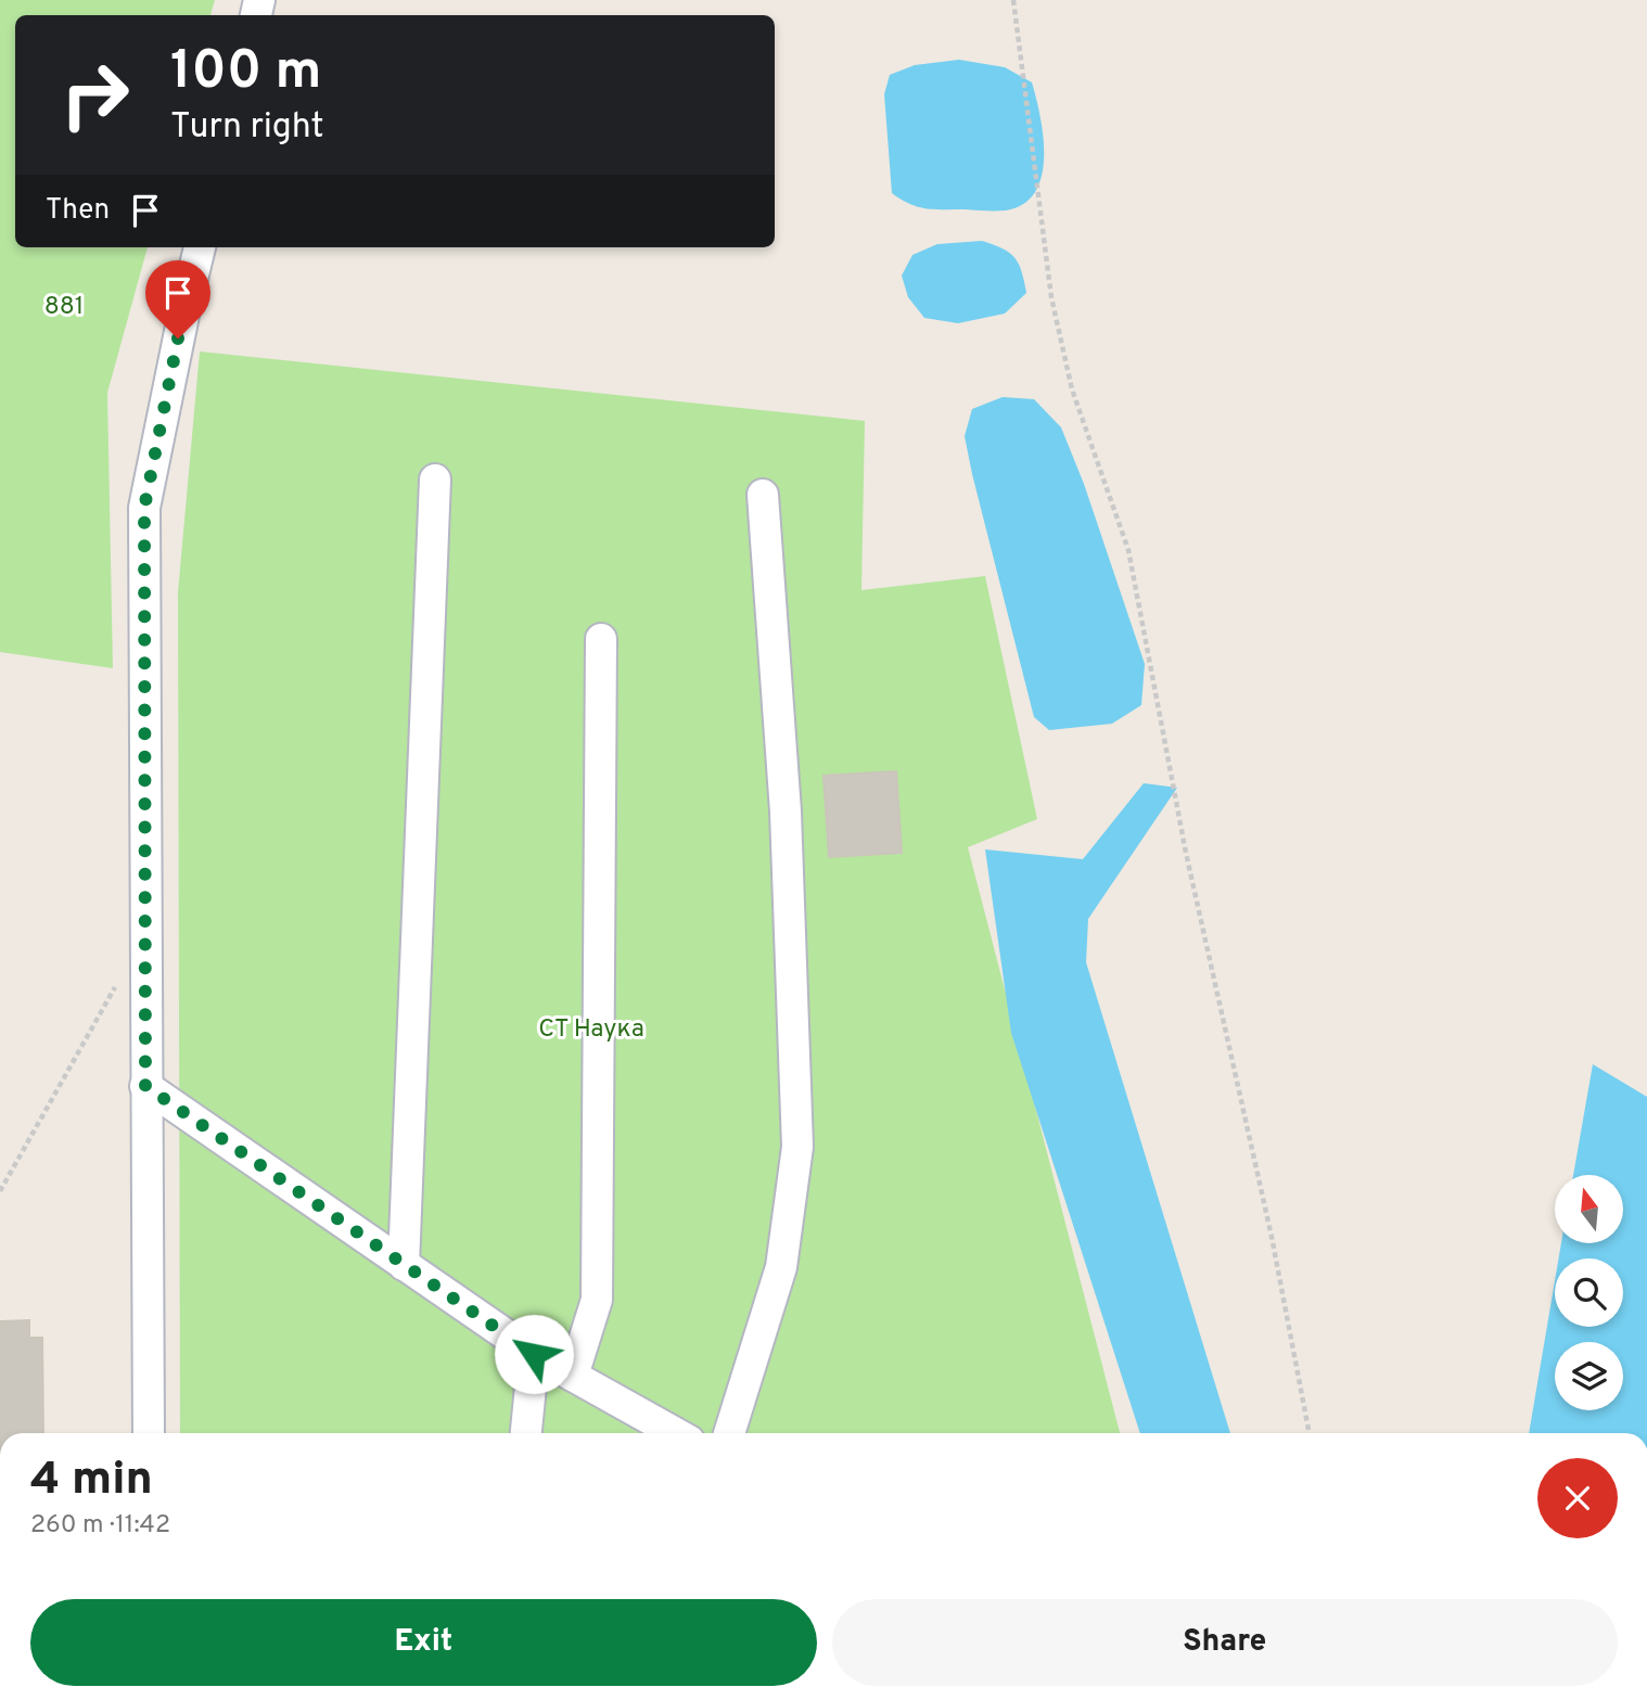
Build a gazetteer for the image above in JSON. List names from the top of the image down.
{
  "parks": ["881", "СТ Наука"],
  "north": "top",
  "page": {
    "turn": ["100 m", "Turn right"],
    "then": "Then",
    "heading": ["4 min", "260 m · 11:42"],
    "buttons": ["Exit", "Share"]
  }
}
